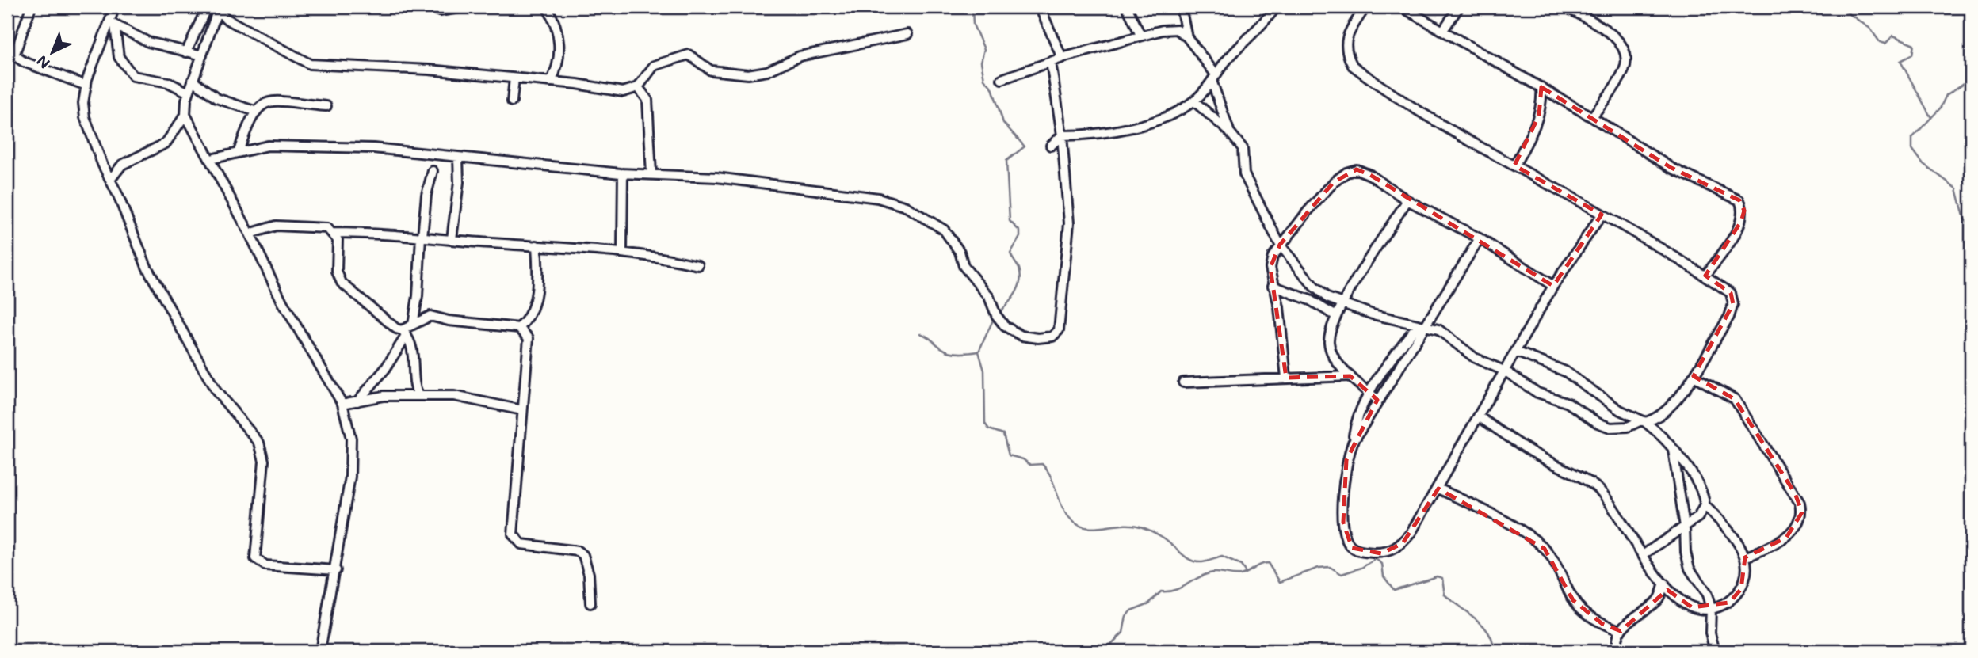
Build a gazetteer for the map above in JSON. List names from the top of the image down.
{
  "north": "bottom left"
}
